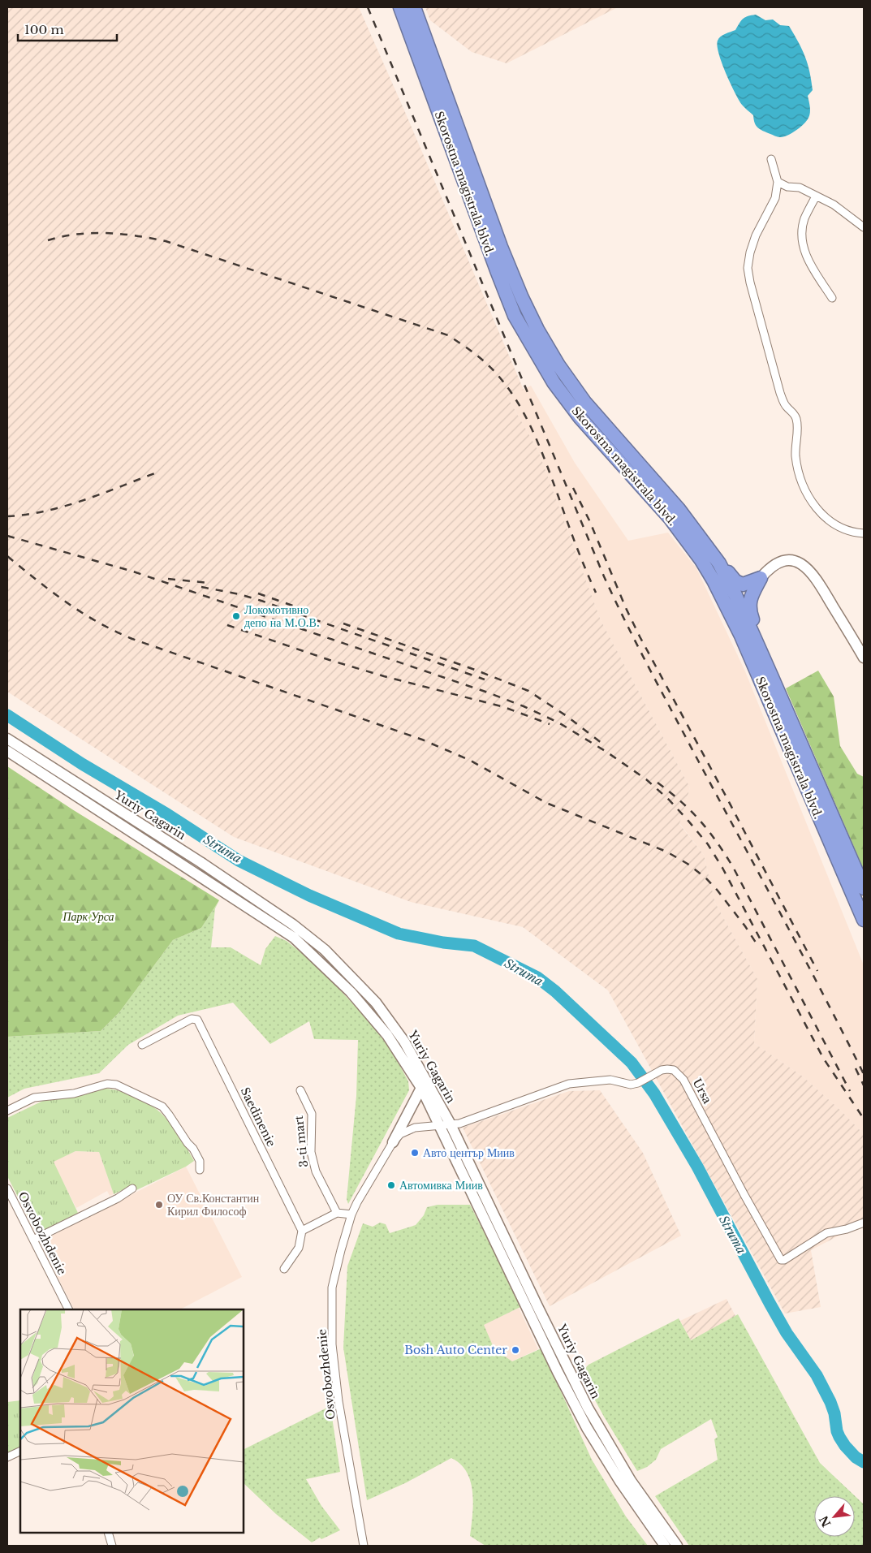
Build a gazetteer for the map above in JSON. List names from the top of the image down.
{
  "streets": {
    "highway": ["Skorostna magistrala blvd."],
    "street": [
      "Yuriy Gagarin",
      "Ursa",
      "Saedinenie",
      "3-ti mart",
      "Osvobozhdenie"
    ]
  },
  "crossings": [
    ["Yuriy Gagarin", "Ursa"],
    ["Yuriy Gagarin", "Osvobozhdenie"],
    ["Ursa", "Osvobozhdenie"]
  ],
  "water": ["Struma"],
  "parks": ["Парк Урса"],
  "places": [
    "Локомотивно депо на М.О.В.",
    "Авто център Миив",
    "Автомивка Миив",
    "ОУ Св.Константин Кирил Философ",
    "Bosh Auto Center"
  ],
  "scale_bar": "100 m",
  "north": "bottom left"
}
